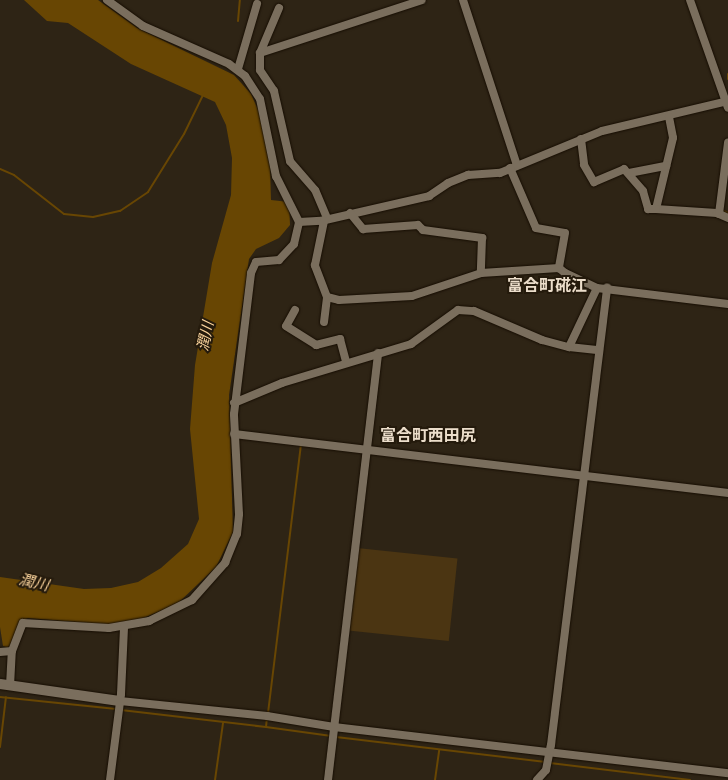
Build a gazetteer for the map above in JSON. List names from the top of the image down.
{
  "districts": ["富合町硴江", "富合町西田尻"],
  "water": ["潤川"]
}
